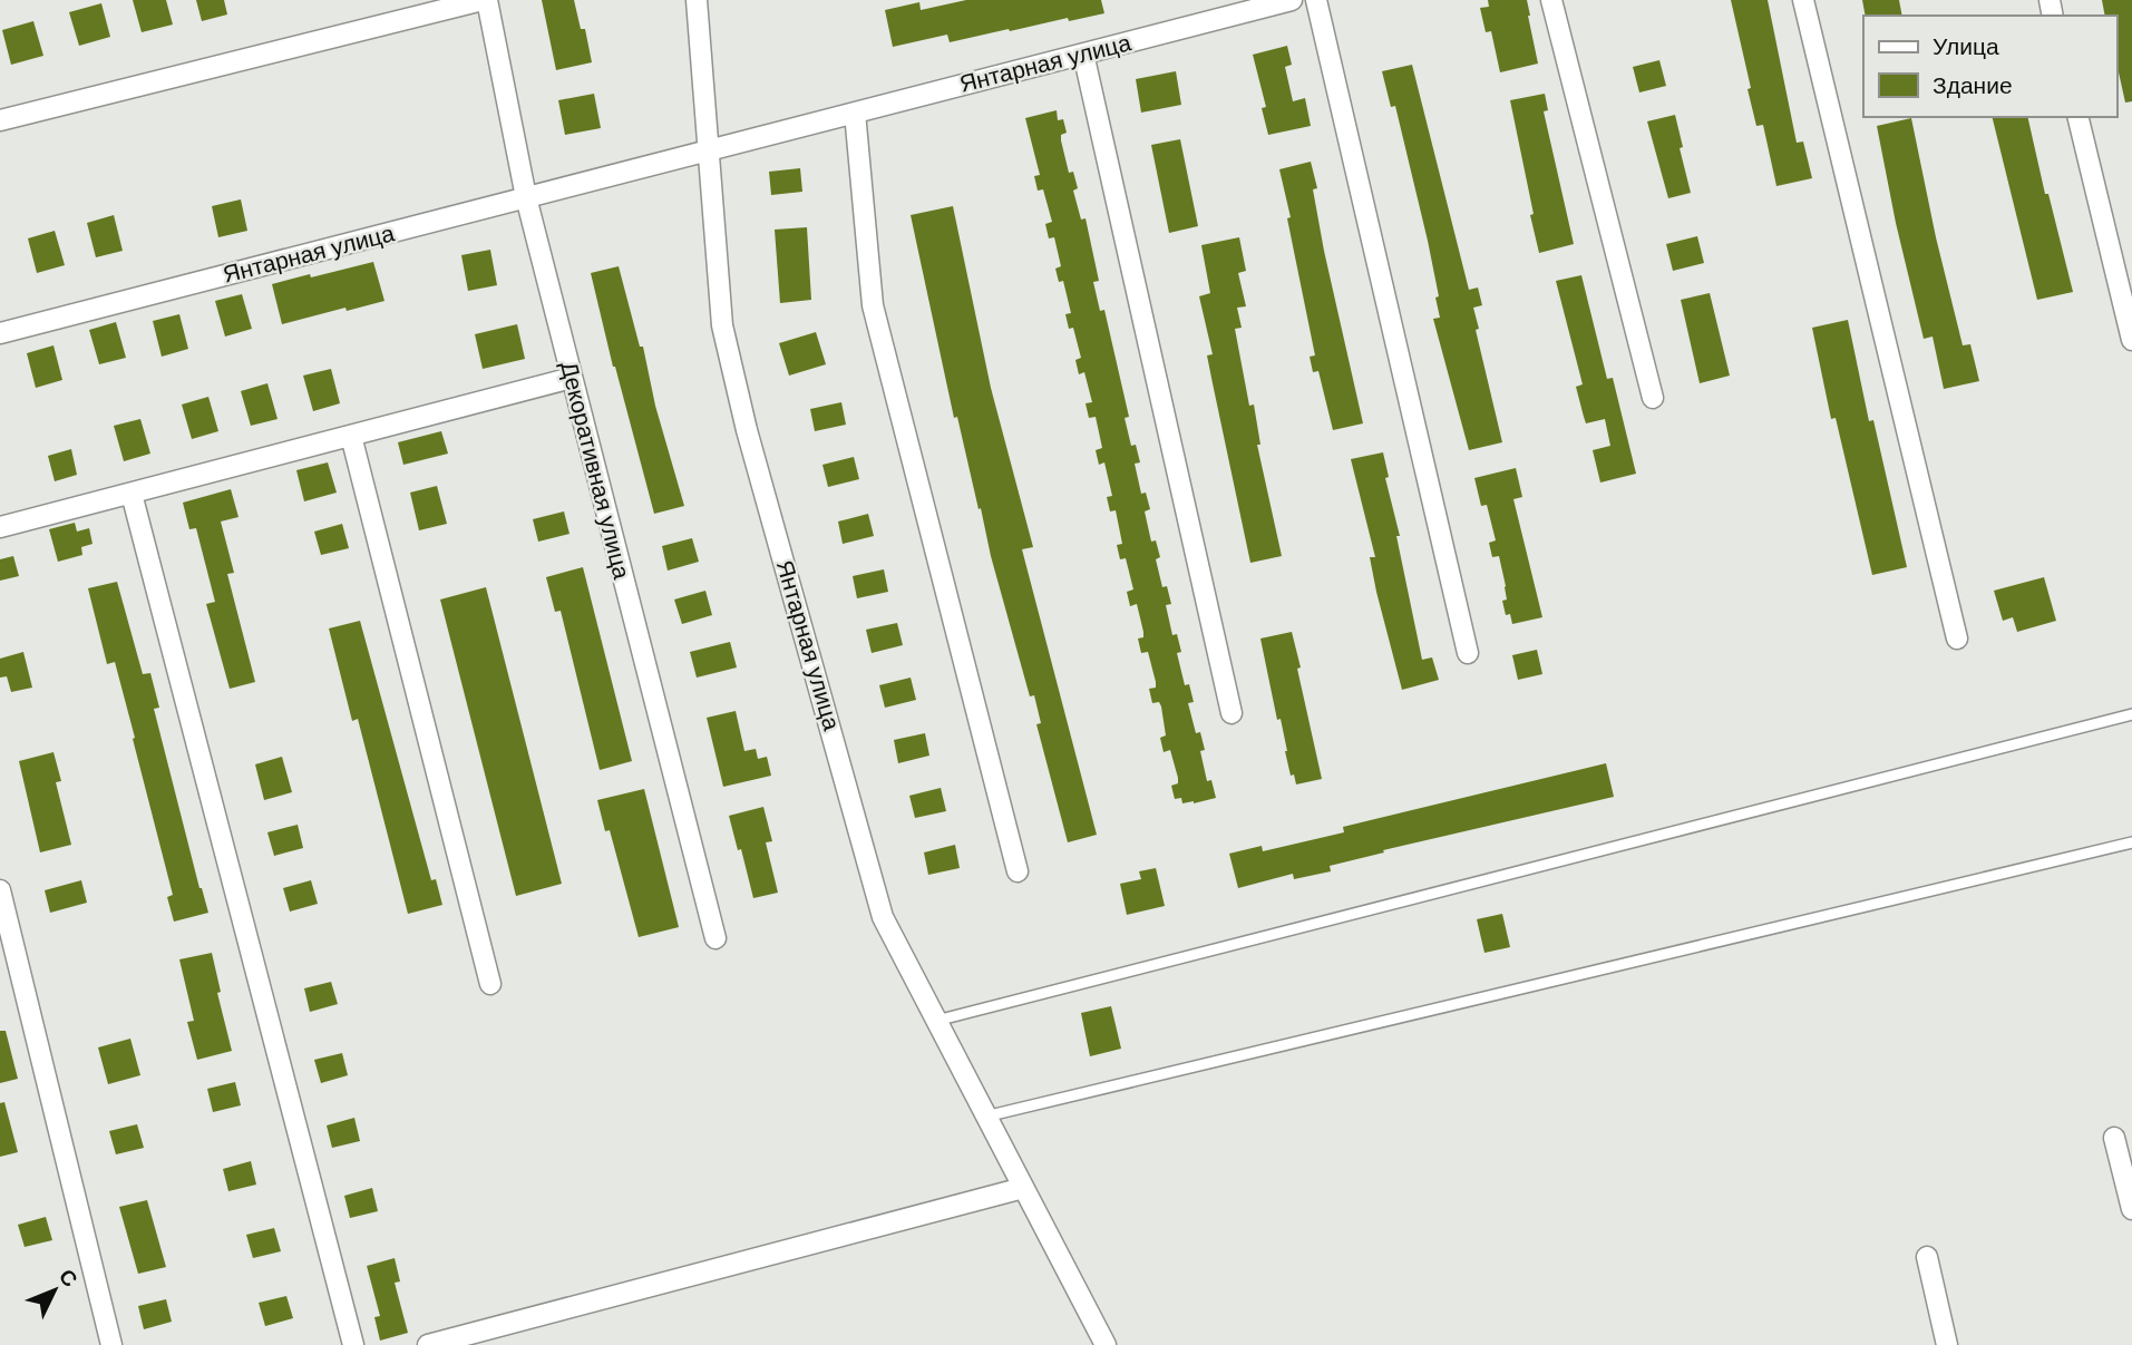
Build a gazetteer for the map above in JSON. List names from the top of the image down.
{
  "streets": {
    "street": ["Янтарная улица", "Декоративная улица"]
  },
  "crossings": [
    ["Янтарная улица", "Декоративная улица"]
  ],
  "legend": ["Улица", "Здание"],
  "north": "top right"
}
